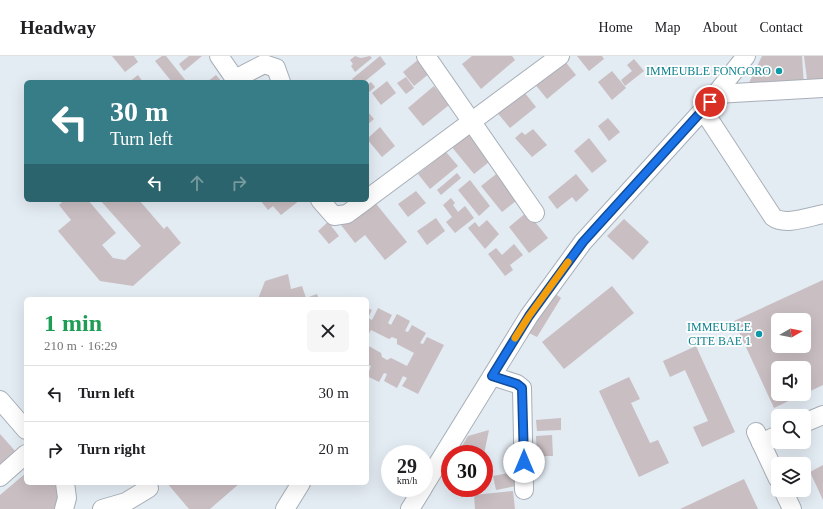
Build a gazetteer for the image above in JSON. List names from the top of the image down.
{
  "places": ["IMMEUBLE FONGORO", "IMMEUBLE CITE BAE 1"],
  "north": "right",
  "page": {
    "header": "Headway",
    "nav": [
      "Home",
      "Map",
      "About",
      "Contact"
    ],
    "turn": ["30 m", "Turn left"],
    "heading": ["1 min", "210 m · 16:29"],
    "list": [
      {
        "name": "Turn left",
        "value": "30 m"
      },
      {
        "name": "Turn right",
        "value": "20 m"
      }
    ],
    "speed": "29 km/h",
    "limit": "30"
  }
}
